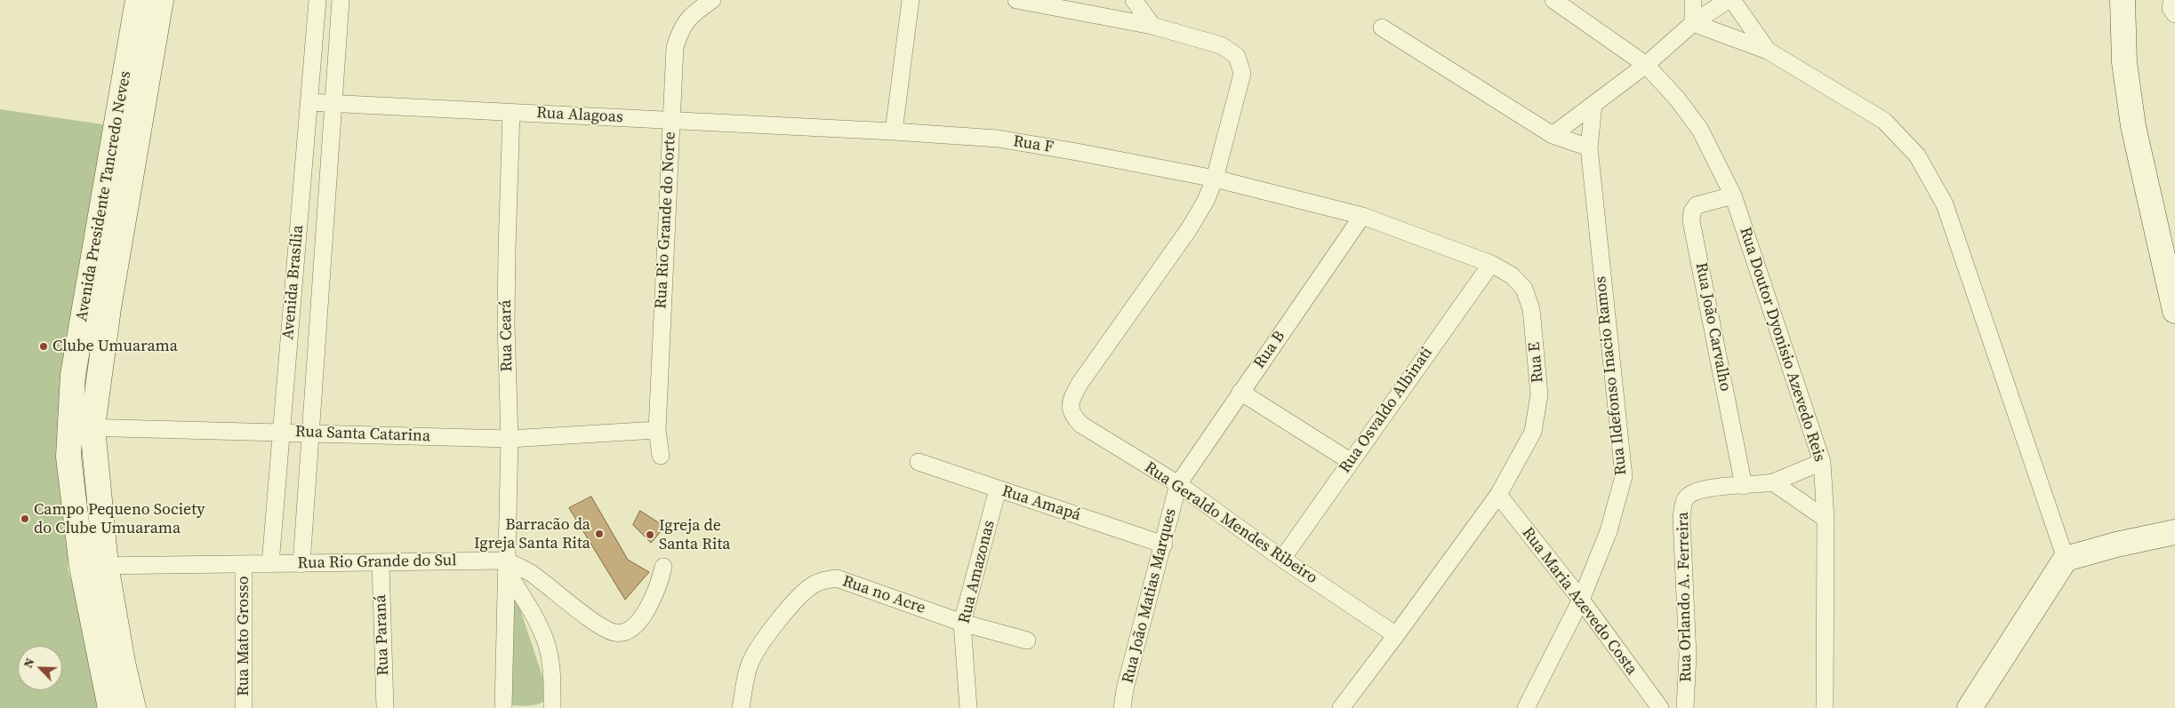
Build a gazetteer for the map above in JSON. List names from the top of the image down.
{
  "streets": {
    "street": [
      "Rua Alagoas",
      "Rua F",
      "Avenida Presidente Tancredo Neves",
      "Rua Rio Grande do Norte",
      "Avenida Brasília",
      "Rua João Carvalho",
      "Rua Ceará",
      "Rua Doutor Dyonisio Azevedo Reis",
      "Rua B",
      "Rua E",
      "Rua Ildefonso Inacio Ramos",
      "Rua Osvaldo Albinati",
      "Rua Santa Catarina",
      "Rua Amapá",
      "Rua Geraldo Mendes Ribeiro",
      "Rua Rio Grande do Sul",
      "Rua Amazonas",
      "Rua no Acre",
      "Rua João Matias Marques",
      "Rua Orlando A. Ferreira",
      "Rua Maria Azevedo Costa",
      "Rua Paraná",
      "Rua Mato Grosso"
    ]
  },
  "crossings": [
    ["Rua Alagoas", "Rua F"],
    ["Rua Alagoas", "Rua Rio Grande do Norte"],
    ["Rua Alagoas", "Avenida Brasília"],
    ["Rua Alagoas", "Rua Ceará"],
    ["Rua F", "Rua E"],
    ["Rua F", "Rua Geraldo Mendes Ribeiro"],
    ["Avenida Presidente Tancredo Neves", "Rua Santa Catarina"],
    ["Avenida Presidente Tancredo Neves", "Rua Rio Grande do Sul"],
    ["Rua Rio Grande do Norte", "Rua Santa Catarina"],
    ["Avenida Brasília", "Rua Santa Catarina"],
    ["Avenida Brasília", "Rua Rio Grande do Sul"],
    ["Rua João Carvalho", "Rua Doutor Dyonisio Azevedo Reis"],
    ["Rua João Carvalho", "Rua Orlando A. Ferreira"],
    ["Rua Ceará", "Rua Santa Catarina"],
    ["Rua Ceará", "Rua Rio Grande do Sul"],
    ["Rua Doutor Dyonisio Azevedo Reis", "Rua Orlando A. Ferreira"],
    ["Rua B", "Rua E"],
    ["Rua B", "Rua Geraldo Mendes Ribeiro"],
    ["Rua B", "Rua João Matias Marques"],
    ["Rua E", "Rua Osvaldo Albinati"],
    ["Rua E", "Rua Geraldo Mendes Ribeiro"],
    ["Rua E", "Rua Maria Azevedo Costa"],
    ["Rua Ildefonso Inacio Ramos", "Rua Maria Azevedo Costa"],
    ["Rua Osvaldo Albinati", "Rua Geraldo Mendes Ribeiro"],
    ["Rua Amapá", "Rua Amazonas"],
    ["Rua Amapá", "Rua João Matias Marques"],
    ["Rua Geraldo Mendes Ribeiro", "Rua João Matias Marques"],
    ["Rua Rio Grande do Sul", "Rua Paraná"],
    ["Rua Rio Grande do Sul", "Rua Mato Grosso"],
    ["Rua Amazonas", "Rua no Acre"]
  ],
  "places": [
    "Clube Umuarama",
    "Campo Pequeno Society do Clube Umuarama",
    "Barracão da Igreja Santa Rita",
    "Igreja de Santa Rita"
  ],
  "north": "top left"
}
